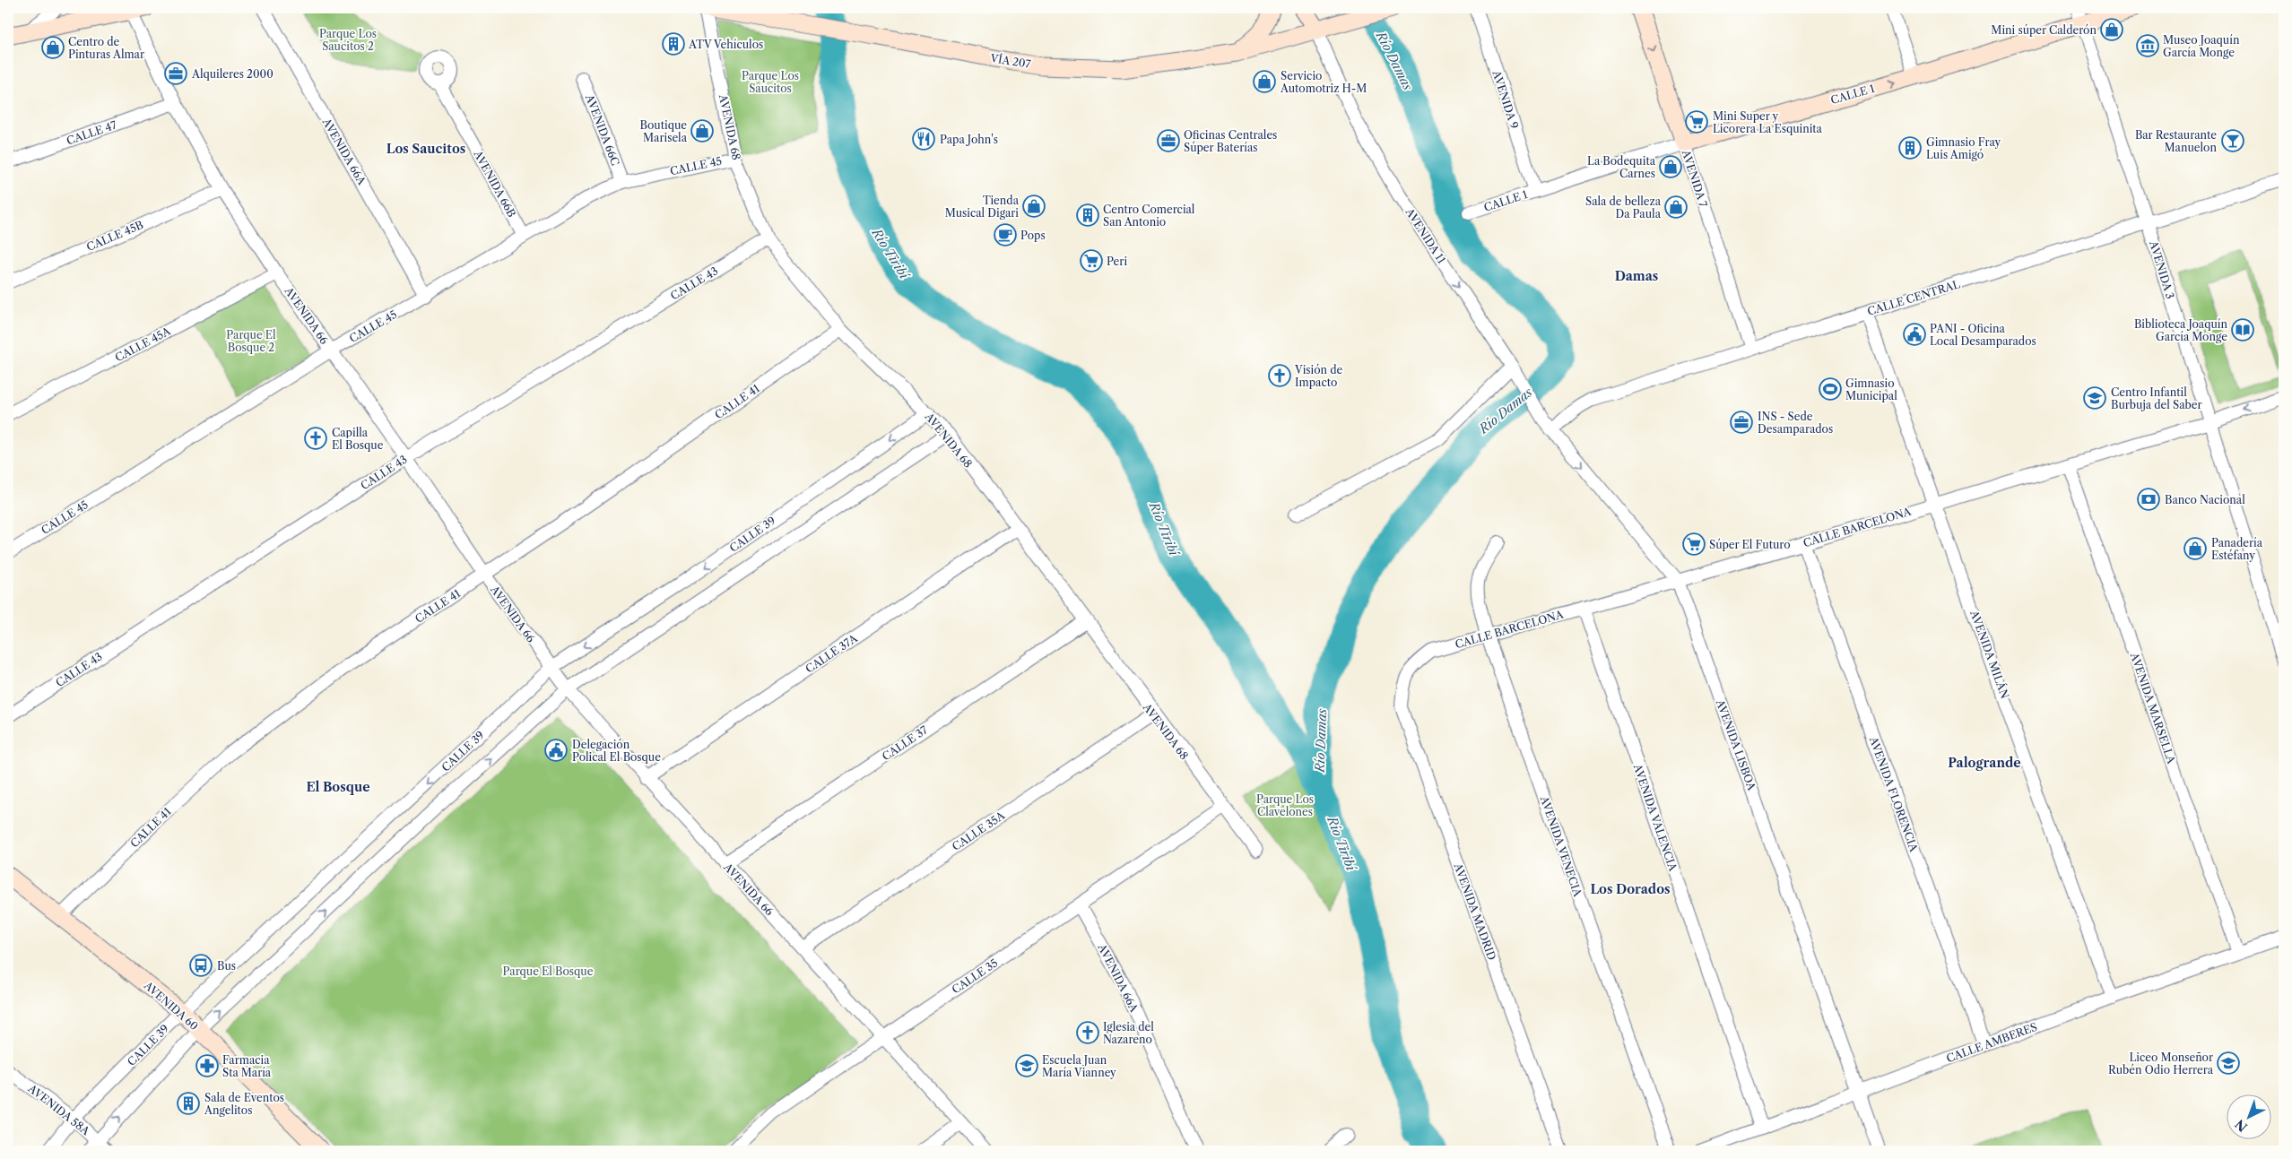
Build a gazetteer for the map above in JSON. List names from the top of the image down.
{
  "streets": {
    "main road": [
      "VÍA 207",
      "CALLE 1",
      "AVENIDA 7",
      "AVENIDA 60"
    ],
    "street": [
      "AVENIDA 9",
      "AVENIDA 68",
      "AVENIDA 66C",
      "CALLE 47",
      "AVENIDA 66A",
      "CALLE 45",
      "AVENIDA 66B",
      "CALLE 45B",
      "AVENIDA 11",
      "AVENIDA 3",
      "CALLE 43",
      "CALLE CENTRAL",
      "AVENIDA 66",
      "CALLE 45A",
      "CALLE 41",
      "CALLE BARCELONA",
      "CALLE 39",
      "CALLE 37A",
      "AVENIDA MILÁN",
      "AVENIDA MARSELLA",
      "CALLE 37",
      "AVENIDA LISBOA",
      "AVENIDA FLORENCIA",
      "AVENIDA VALENCIA",
      "CALLE 35A",
      "AVENIDA VENECIA",
      "AVENIDA MADRID",
      "CALLE 35",
      "CALLE AMBERES",
      "AVENIDA 58A"
    ]
  },
  "crossings": [
    ["VÍA 207", "AVENIDA 68"],
    ["VÍA 207", "AVENIDA 11"],
    ["CALLE 1", "AVENIDA 9"],
    ["CALLE 1", "AVENIDA 7"],
    ["CALLE 1", "AVENIDA 3"],
    ["AVENIDA 68", "CALLE 45"],
    ["AVENIDA 68", "CALLE 43"],
    ["AVENIDA 68", "CALLE 41"],
    ["AVENIDA 68", "CALLE 39"],
    ["AVENIDA 68", "CALLE 37A"],
    ["AVENIDA 68", "CALLE 37"],
    ["AVENIDA 68", "CALLE 35A"],
    ["AVENIDA 68", "CALLE 35"],
    ["AVENIDA 66C", "CALLE 45"],
    ["CALLE 47", "AVENIDA 66"],
    ["AVENIDA 66A", "CALLE 45"],
    ["AVENIDA 66A", "CALLE 35"],
    ["CALLE 45", "AVENIDA 66B"],
    ["CALLE 45", "AVENIDA 66"],
    ["AVENIDA 7", "CALLE CENTRAL"],
    ["CALLE 45B", "AVENIDA 66"],
    ["AVENIDA 11", "CALLE CENTRAL"],
    ["AVENIDA 11", "AVENIDA LISBOA"],
    ["AVENIDA 3", "CALLE CENTRAL"],
    ["AVENIDA 3", "CALLE BARCELONA"],
    ["CALLE 43", "AVENIDA 66"],
    ["CALLE CENTRAL", "AVENIDA MILÁN"],
    ["CALLE CENTRAL", "AVENIDA LISBOA"],
    ["AVENIDA 66", "CALLE 45A"],
    ["AVENIDA 66", "CALLE 41"],
    ["AVENIDA 66", "CALLE 39"],
    ["AVENIDA 66", "CALLE 37A"],
    ["AVENIDA 66", "CALLE 37"],
    ["AVENIDA 66", "CALLE 35A"],
    ["AVENIDA 66", "CALLE 35"],
    ["CALLE 41", "AVENIDA 60"],
    ["CALLE BARCELONA", "AVENIDA MILÁN"],
    ["CALLE BARCELONA", "AVENIDA MARSELLA"],
    ["CALLE BARCELONA", "AVENIDA LISBOA"],
    ["CALLE BARCELONA", "AVENIDA FLORENCIA"],
    ["CALLE BARCELONA", "AVENIDA VALENCIA"],
    ["CALLE BARCELONA", "AVENIDA VENECIA"],
    ["CALLE BARCELONA", "AVENIDA MADRID"],
    ["CALLE 39", "AVENIDA 60"],
    ["CALLE 39", "AVENIDA 58A"],
    ["AVENIDA MILÁN", "CALLE AMBERES"],
    ["AVENIDA MARSELLA", "CALLE AMBERES"],
    ["AVENIDA LISBOA", "CALLE AMBERES"],
    ["AVENIDA FLORENCIA", "CALLE AMBERES"],
    ["AVENIDA VALENCIA", "CALLE AMBERES"]
  ],
  "one_way": ["AVENIDA 7", "AVENIDA 11"],
  "districts": [
    "Los Saucitos",
    "Damas",
    "Palogrande",
    "El Bosque",
    "Los Dorados"
  ],
  "water": ["Río Damas", "Río Tiribí"],
  "parks": [
    "Parque Los Saucitos 2",
    "Parque Los Saucitos",
    "Parque El Bosque 2",
    "Parque Los Clavelones",
    "Parque El Bosque"
  ],
  "places": {
    "shop": [
      "Mini súper Calderón",
      "Centro de Pinturas Almar",
      "Servicio Automotriz H-M",
      "Boutique Marisela",
      "La Bodequita Carnes",
      "Tienda Musical Digari",
      "Sala de belleza Da Paula",
      "Panadería Estéfany"
    ],
    "building": [
      "ATV Vehículos",
      "Gimnasio Fray Luis Amigó",
      "Centro Comercial San Antonio",
      "Sala de Eventos Angelitos"
    ],
    "museum": ["Museo Joaquín García Monge"],
    "office": ["Alquileres 2000", "Oficinas Centrales Súper Baterías", "INS - Sede Desamparados"],
    "supermarket": ["Mini Super y Licorera La Esquinita", "Peri", "Súper El Futuro"],
    "restaurant": ["Papa John's"],
    "bar": ["Bar Restaurante Manuelon"],
    "cafe": ["Pops"],
    "library": ["Biblioteca Joaquín García Monge"],
    "public building": ["PANI - Oficina Local Desamparados", "Delegación Polical El Bosque"],
    "church": ["Visión de Impacto", "Capilla El Bosque", "Iglesia del Nazareno"],
    "sports": ["Gimnasio Municipal"],
    "school or university": ["Centro Infantil Burbuja del Saber", "Liceo Monseñor Rubén Odio Herrera", "Escuela Juan María Vianney"],
    "bank": ["Banco Nacional"],
    "bus stop": ["Bus"],
    "pharmacy": ["Farmacia Sta María"]
  },
  "north": "bottom left"
}
